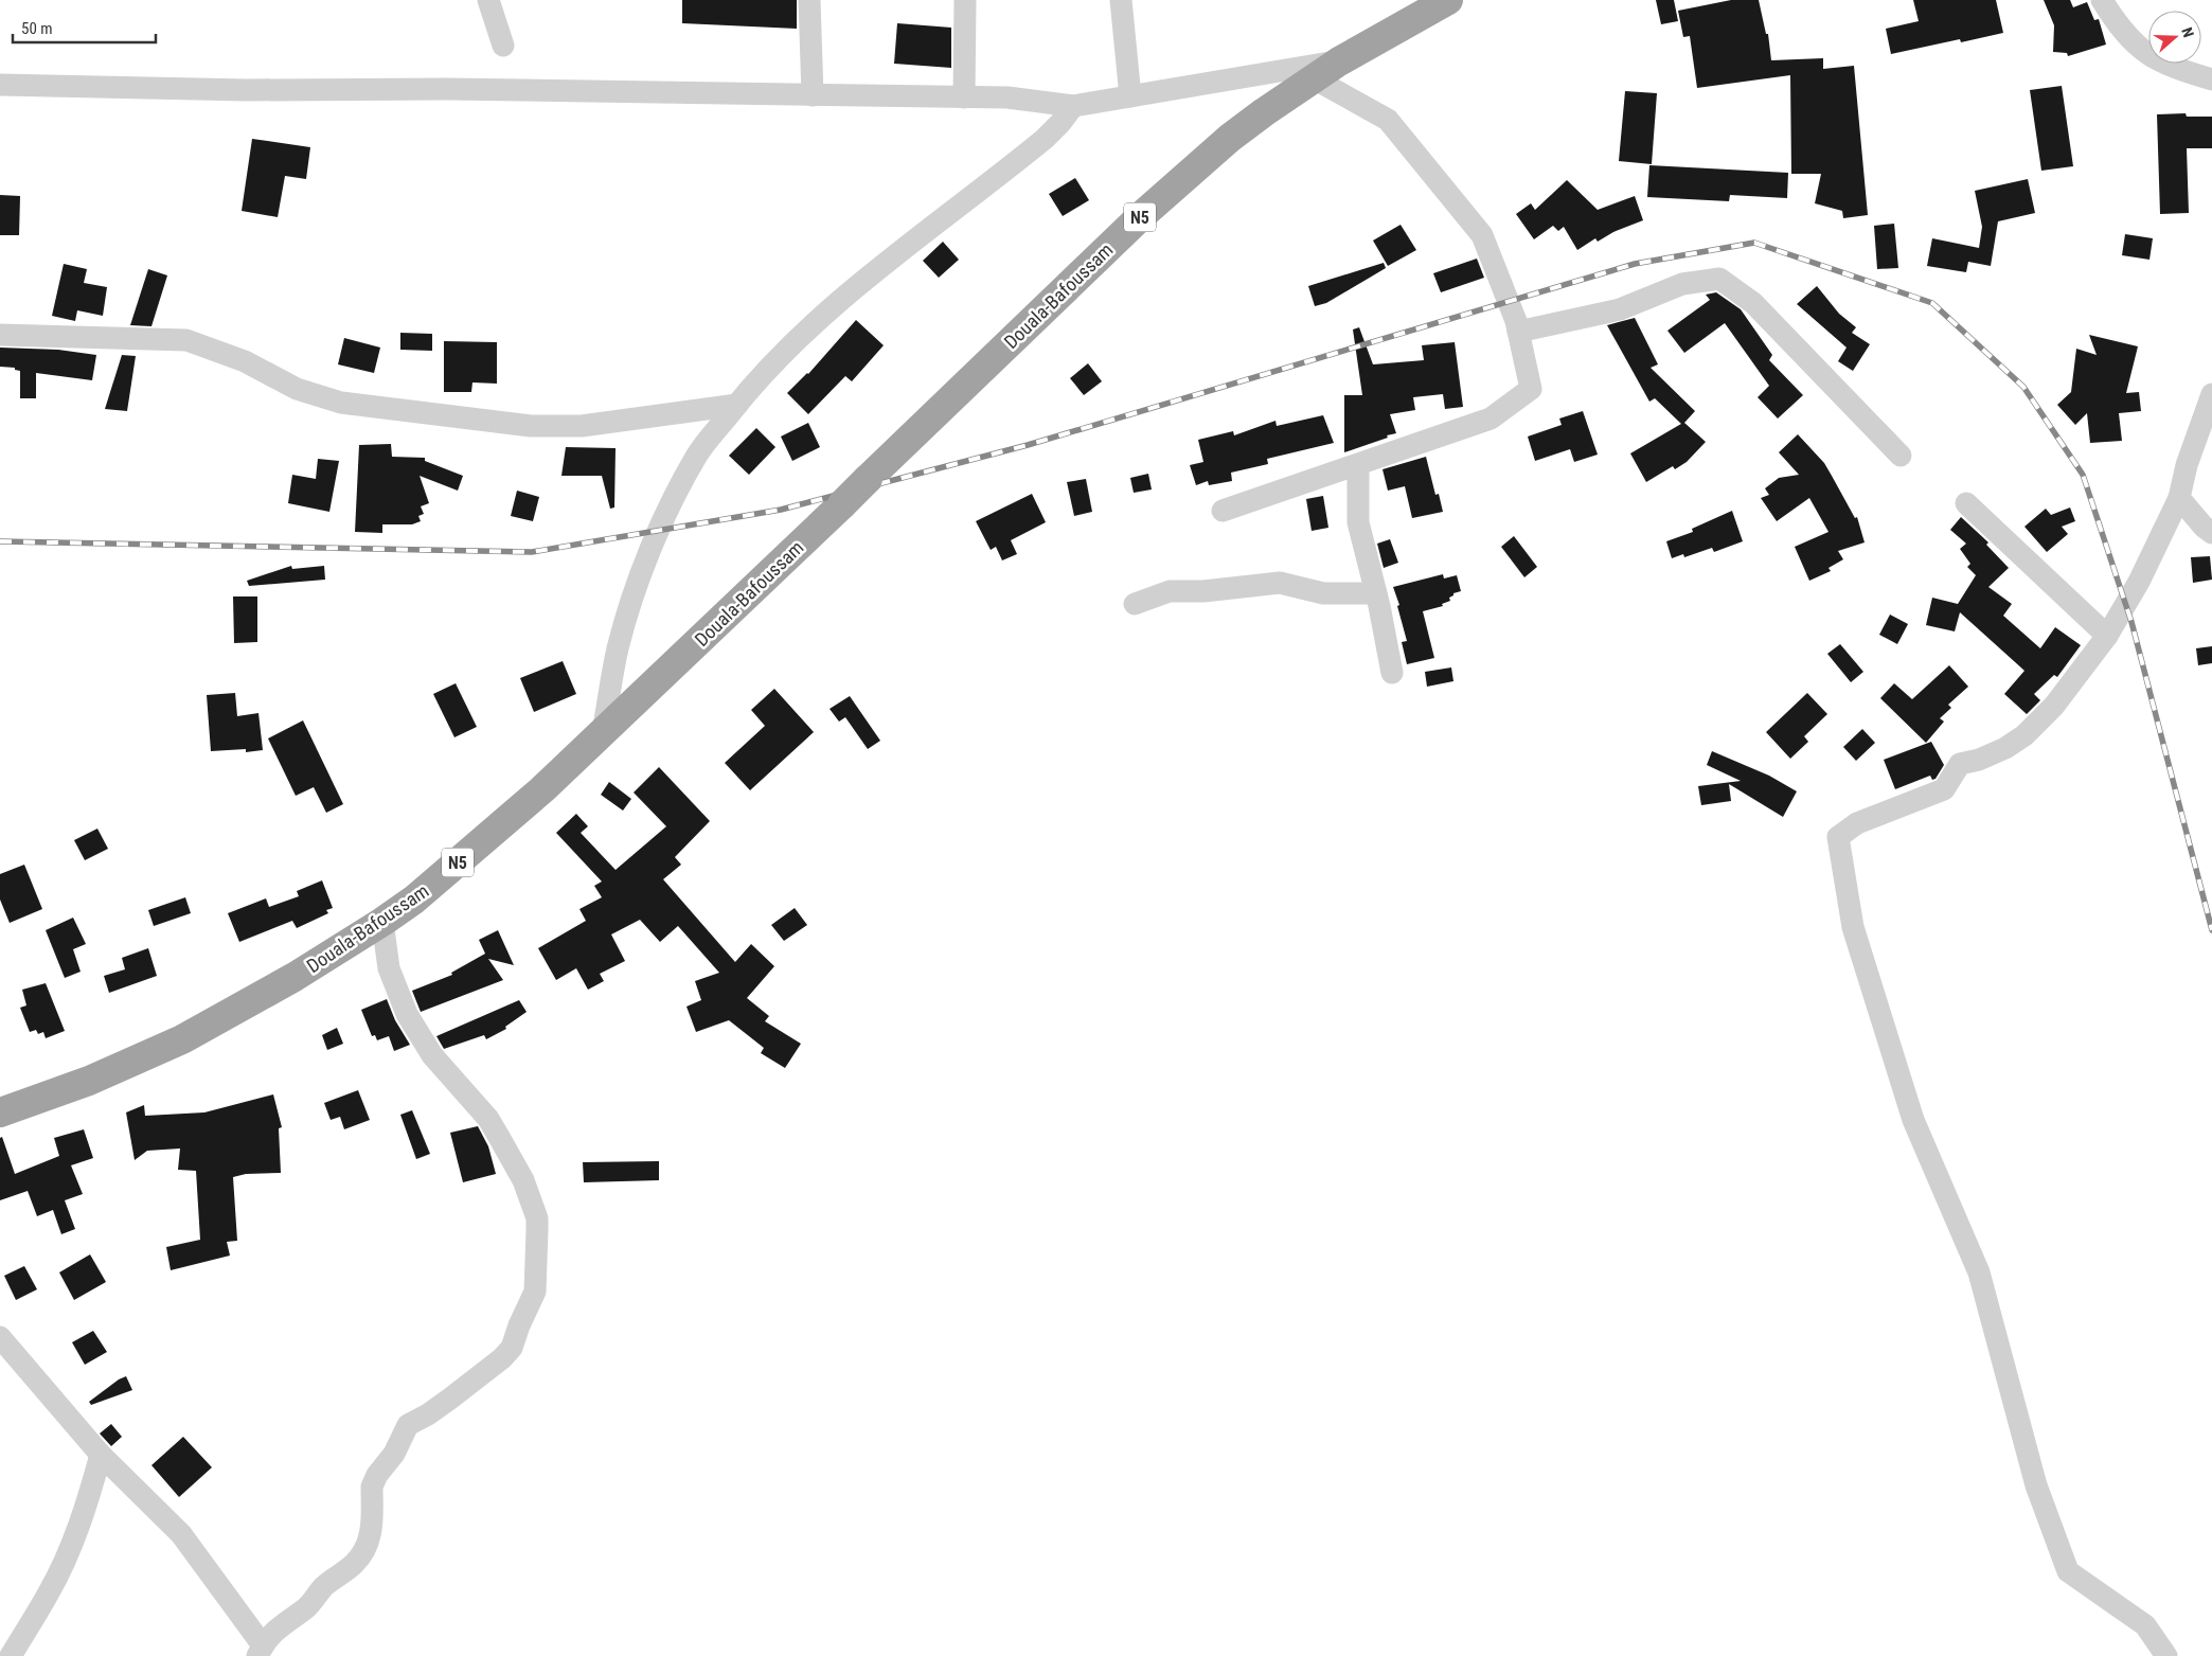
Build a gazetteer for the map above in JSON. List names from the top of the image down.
{
  "streets": {
    "highway": ["N5", "Douala-Bafoussam"]
  },
  "scale_bar": "50 m",
  "north": "right"
}
